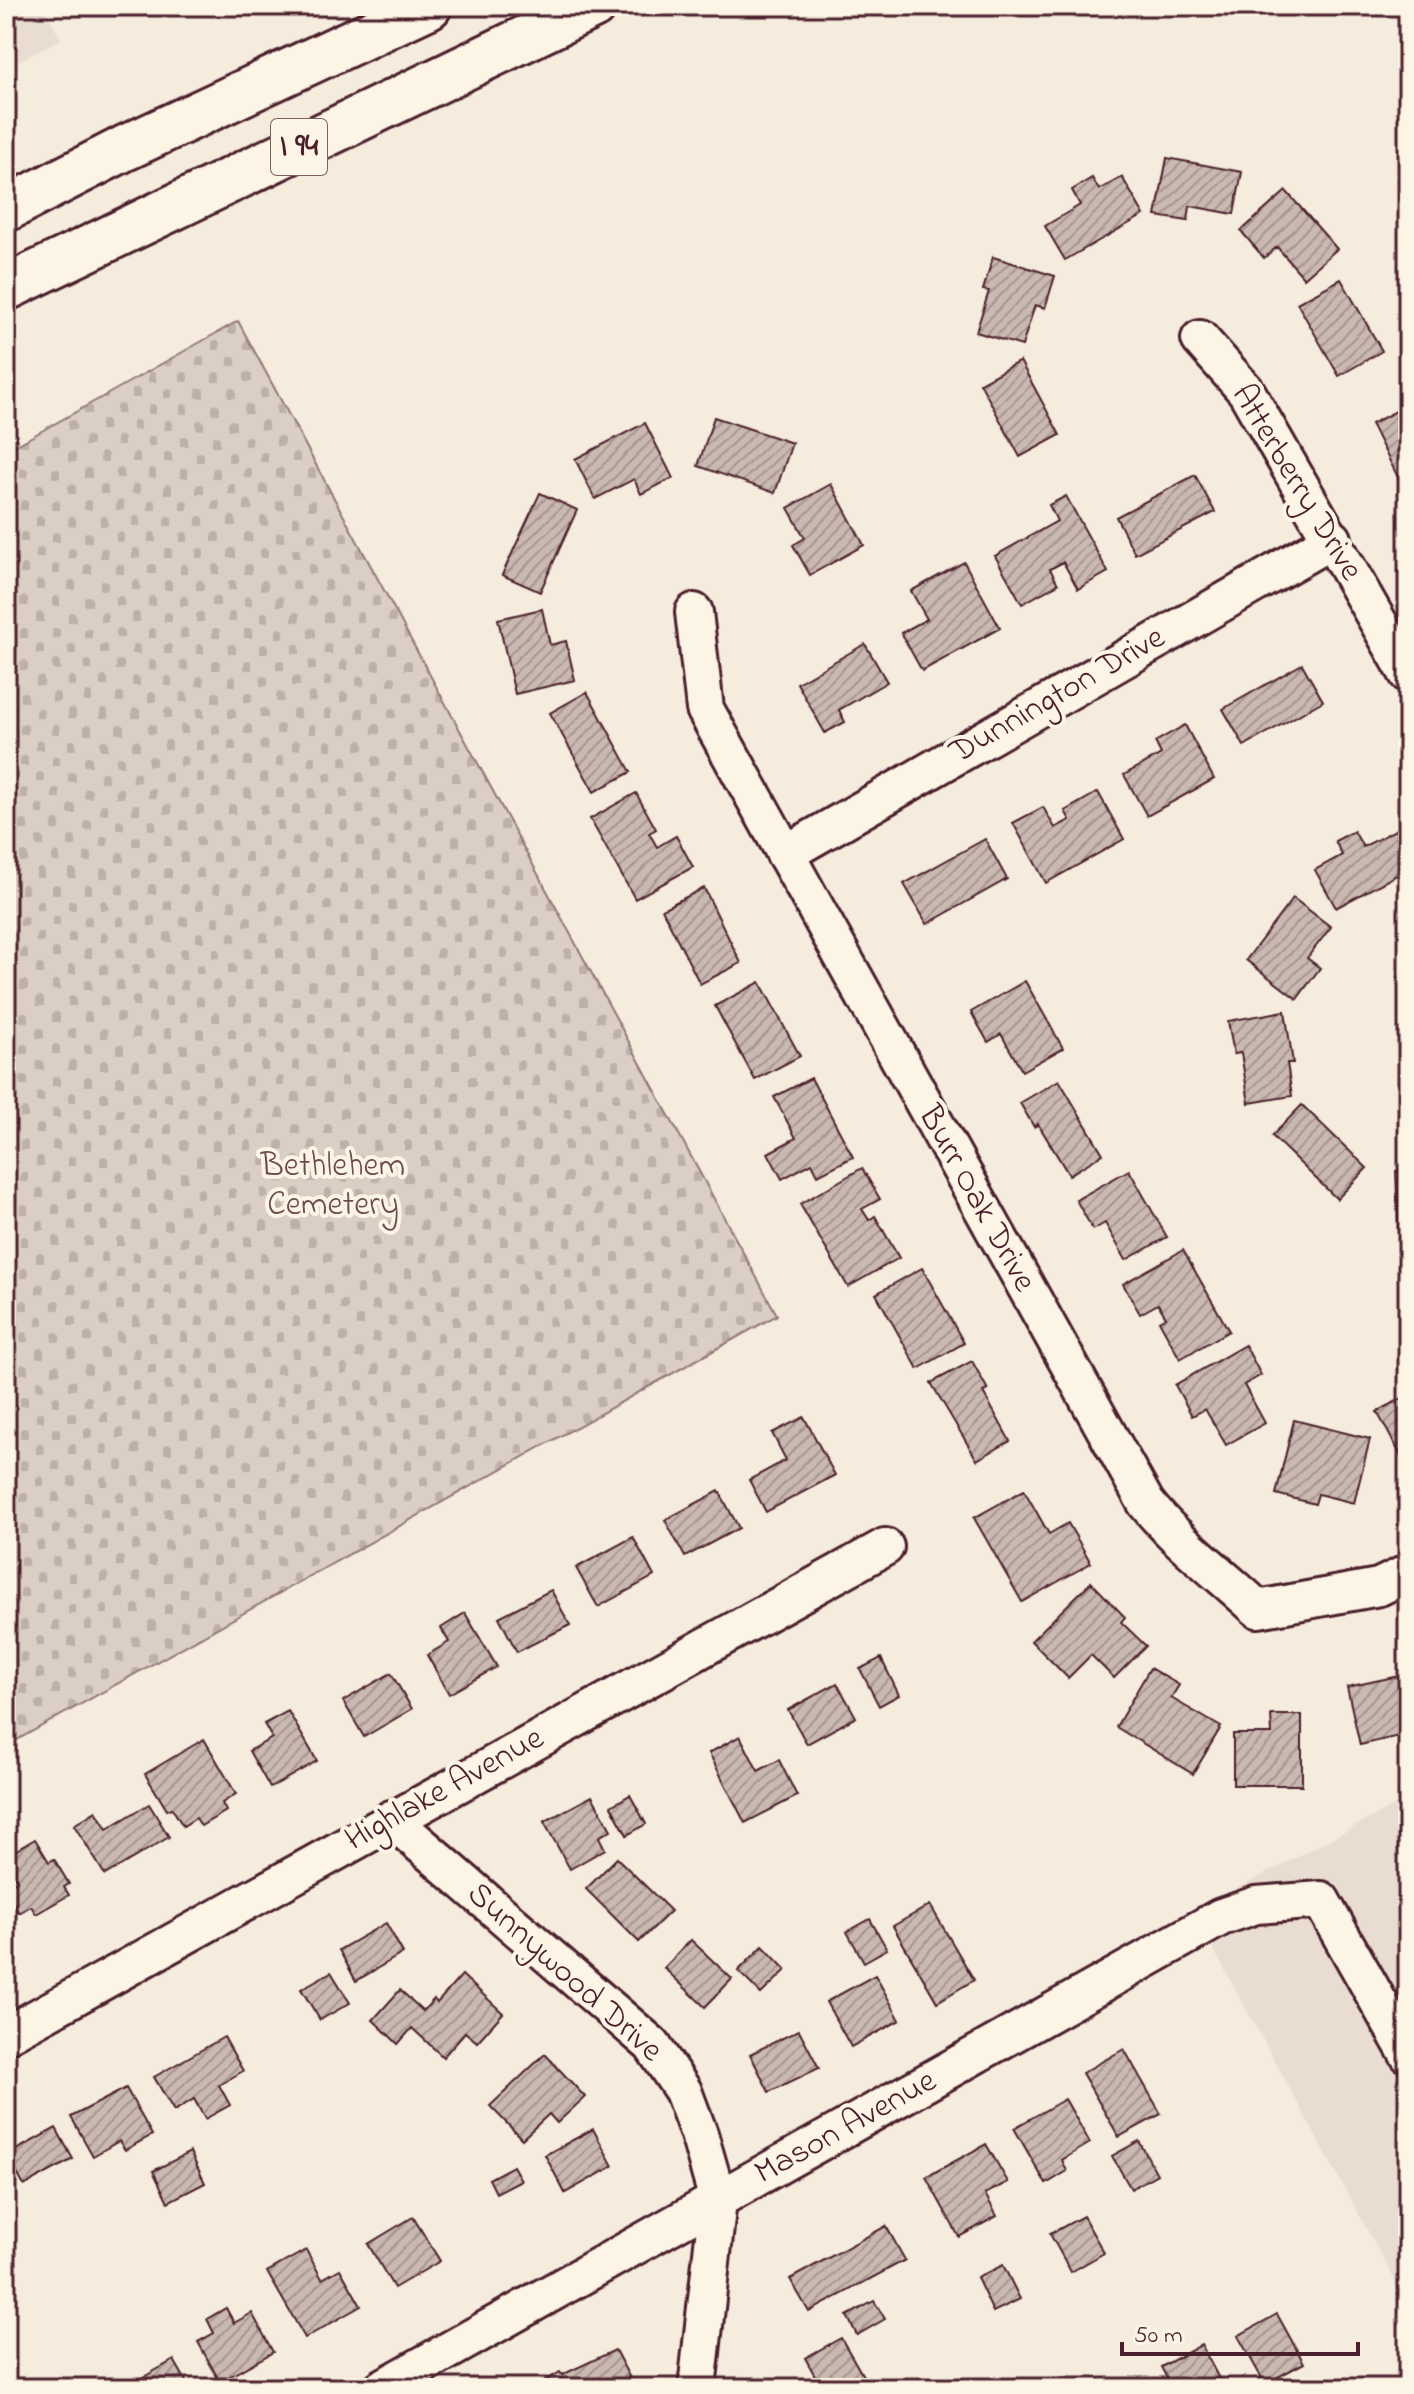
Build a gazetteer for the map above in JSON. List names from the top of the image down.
{
  "streets": {
    "highway": ["I 94"],
    "street": [
      "Atterberry Drive",
      "Dunnington Drive",
      "Burr Oak Drive",
      "Highlake Avenue",
      "Sunnywood Drive",
      "Mason Avenue"
    ]
  },
  "crossings": [
    ["Atterberry Drive", "Dunnington Drive"],
    ["Dunnington Drive", "Burr Oak Drive"],
    ["Highlake Avenue", "Sunnywood Drive"],
    ["Sunnywood Drive", "Mason Avenue"]
  ],
  "parks": ["Bethlehem Cemetery"],
  "scale_bar": "50 m"
}
